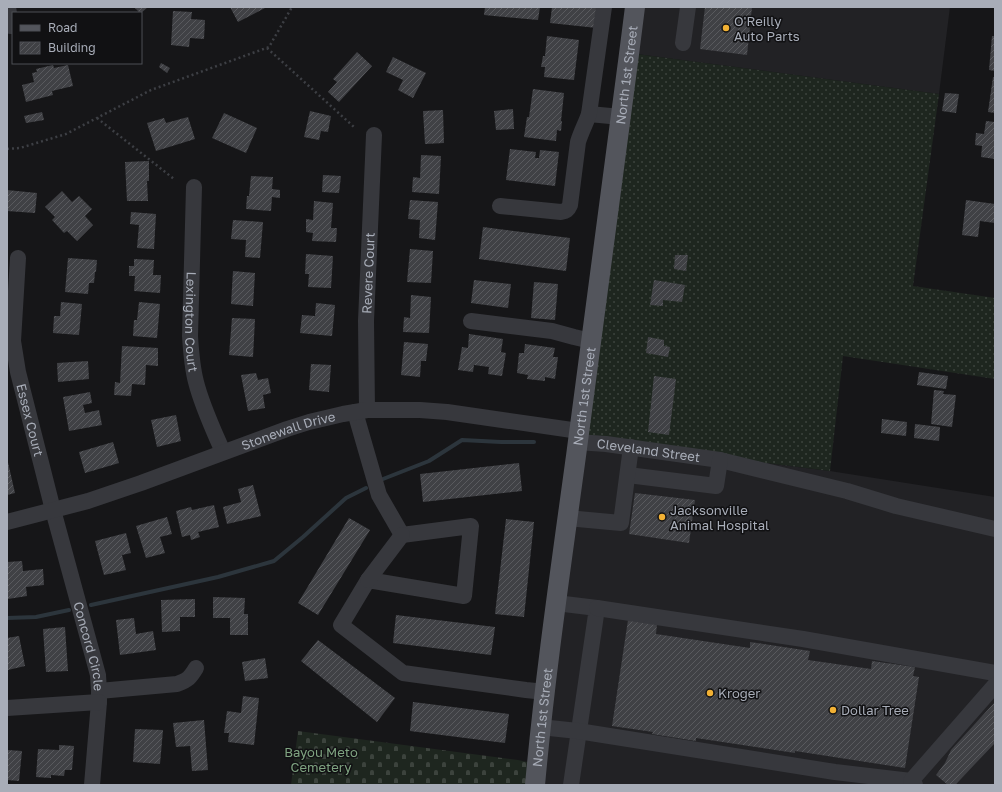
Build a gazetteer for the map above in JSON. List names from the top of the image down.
{
  "streets": {
    "main road": ["North 1st Street"],
    "street": [
      "Revere Court",
      "Lexington Court",
      "Essex Court",
      "Stonewall Drive",
      "Cleveland Street",
      "Concord Circle"
    ]
  },
  "crossings": [
    ["North 1st Street", "Stonewall Drive"],
    ["North 1st Street", "Cleveland Street"],
    ["Revere Court", "Stonewall Drive"],
    ["Lexington Court", "Stonewall Drive"],
    ["Essex Court", "Stonewall Drive"],
    ["Essex Court", "Concord Circle"],
    ["Stonewall Drive", "Cleveland Street"],
    ["Stonewall Drive", "Concord Circle"]
  ],
  "parks": ["Bayou Meto Cemetery"],
  "places": [
    "O'Reilly Auto Parts",
    "Jacksonville Animal Hospital",
    "Kroger",
    "Dollar Tree"
  ],
  "legend": ["Road", "Building"]
}
